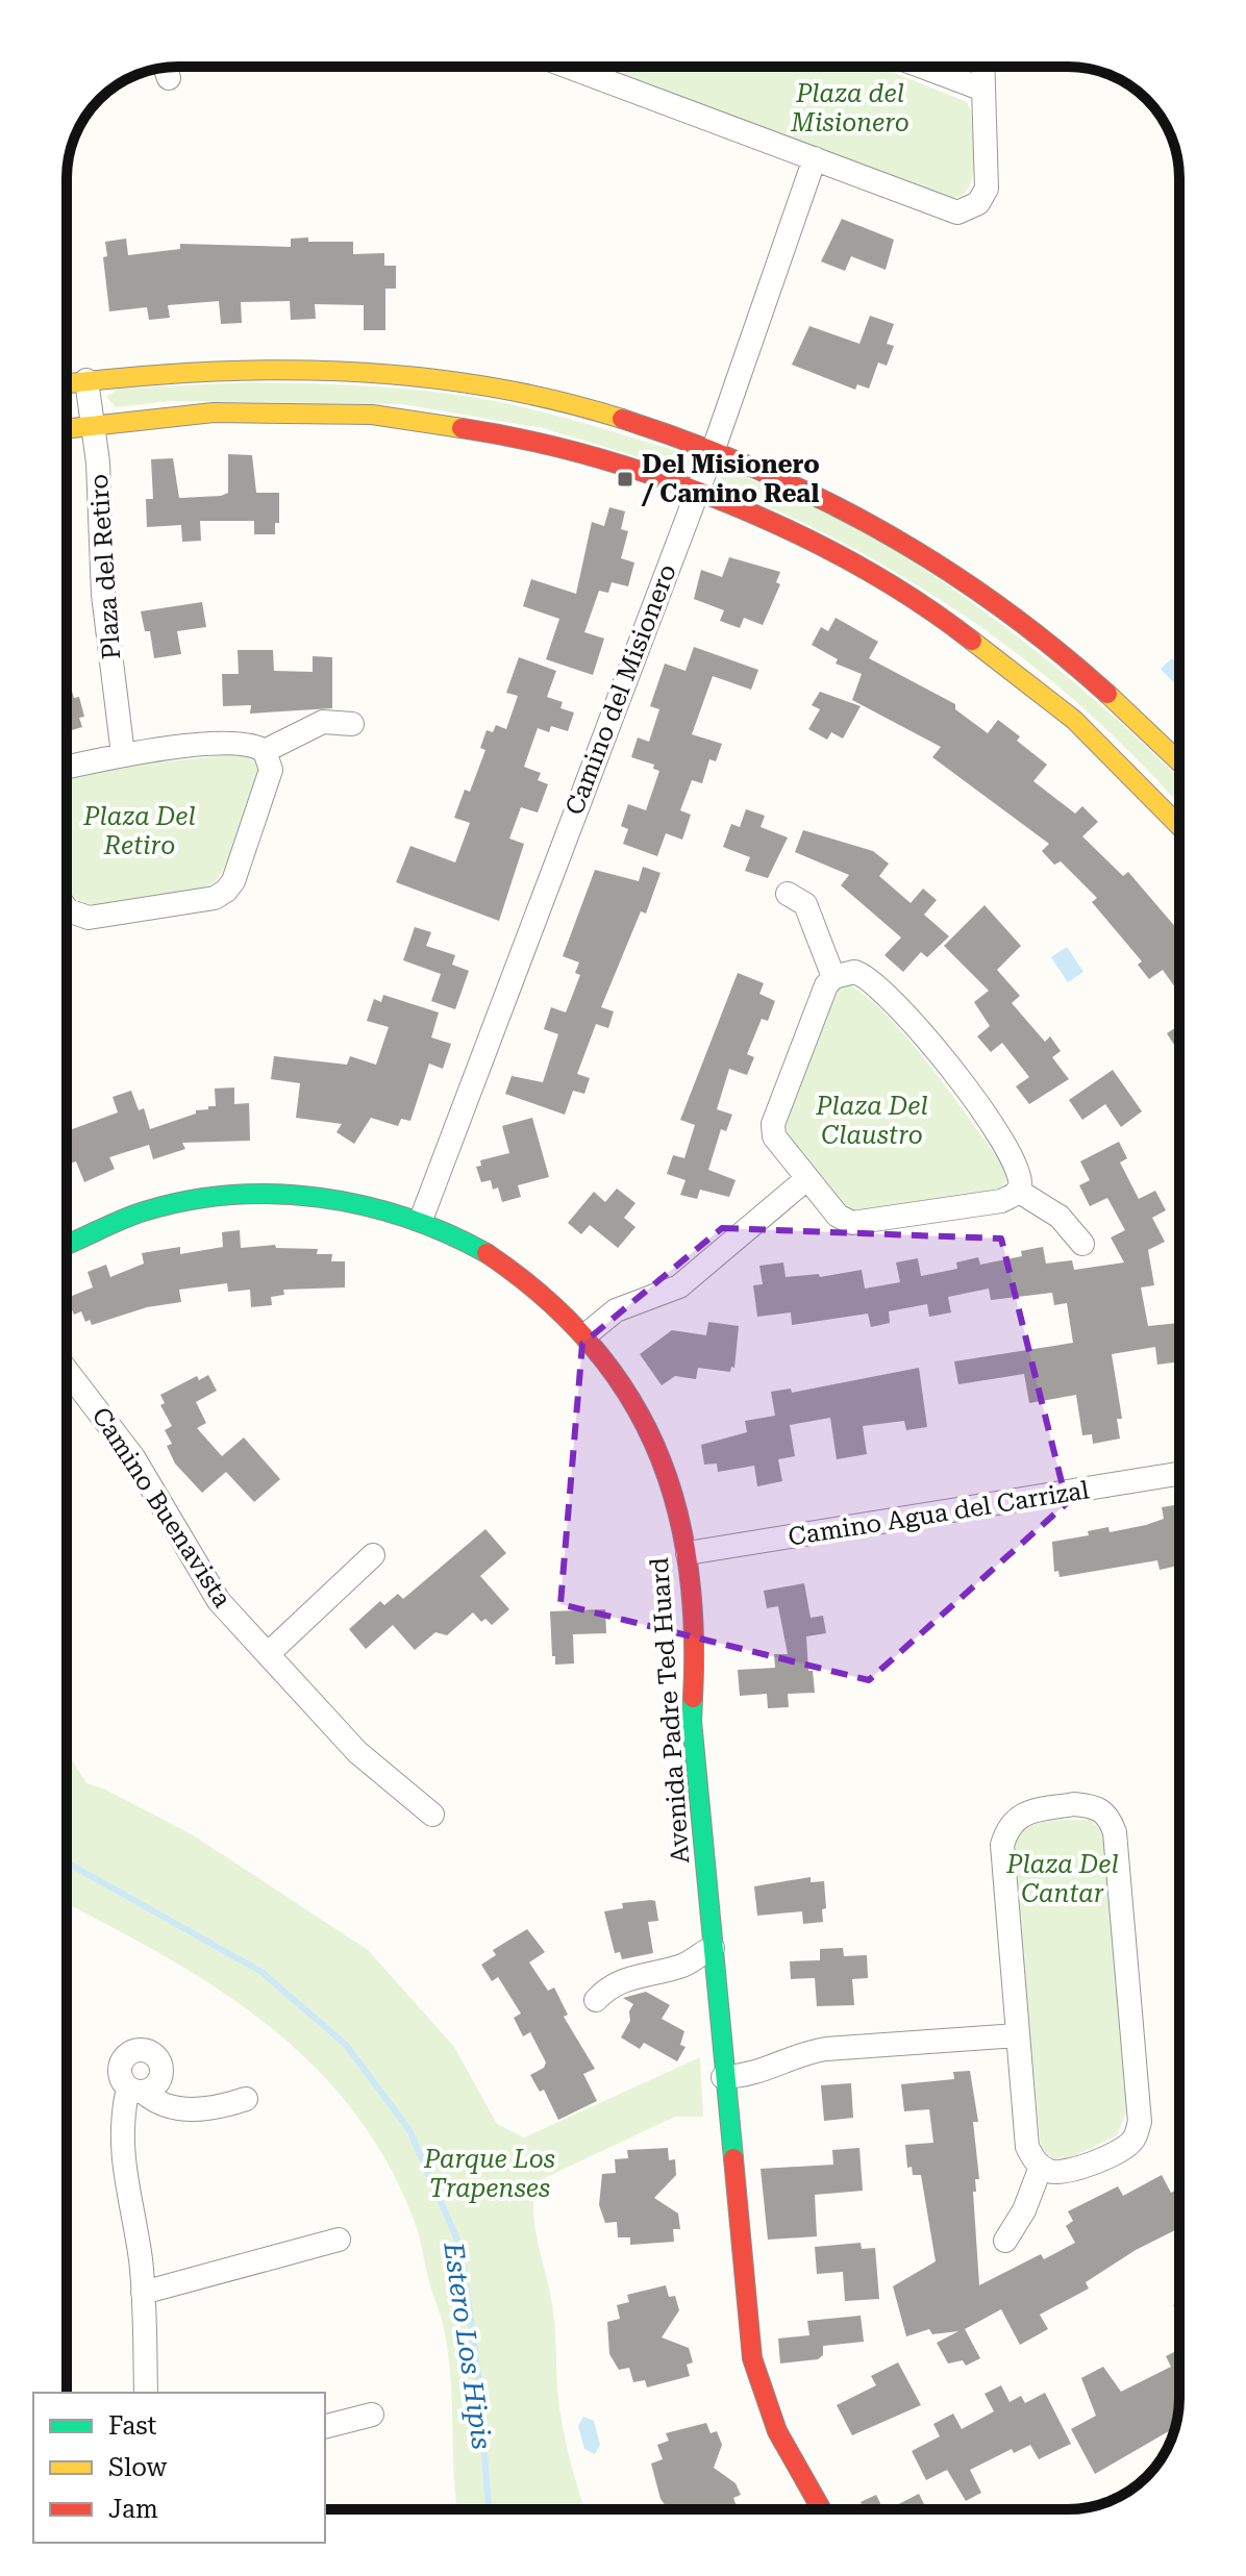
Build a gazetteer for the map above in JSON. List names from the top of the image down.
{
  "streets": {
    "main road": ["Avenida Padre Ted Huard"],
    "street": [
      "Plaza del Retiro",
      "Camino del Misionero",
      "Camino Buenavista",
      "Camino Agua del Carrizal"
    ]
  },
  "crossings": [
    ["Camino del Misionero", "Avenida Padre Ted Huard"],
    ["Camino Agua del Carrizal", "Avenida Padre Ted Huard"]
  ],
  "water": ["Estero Los Hipis"],
  "parks": [
    "Plaza del Misionero",
    "Plaza Del Retiro",
    "Plaza Del Claustro",
    "Plaza Del Cantar",
    "Parque Los Trapenses"
  ],
  "places": {
    "transit": ["Del Misionero / Camino Real"]
  },
  "legend": ["Fast", "Slow", "Jam"]
}
